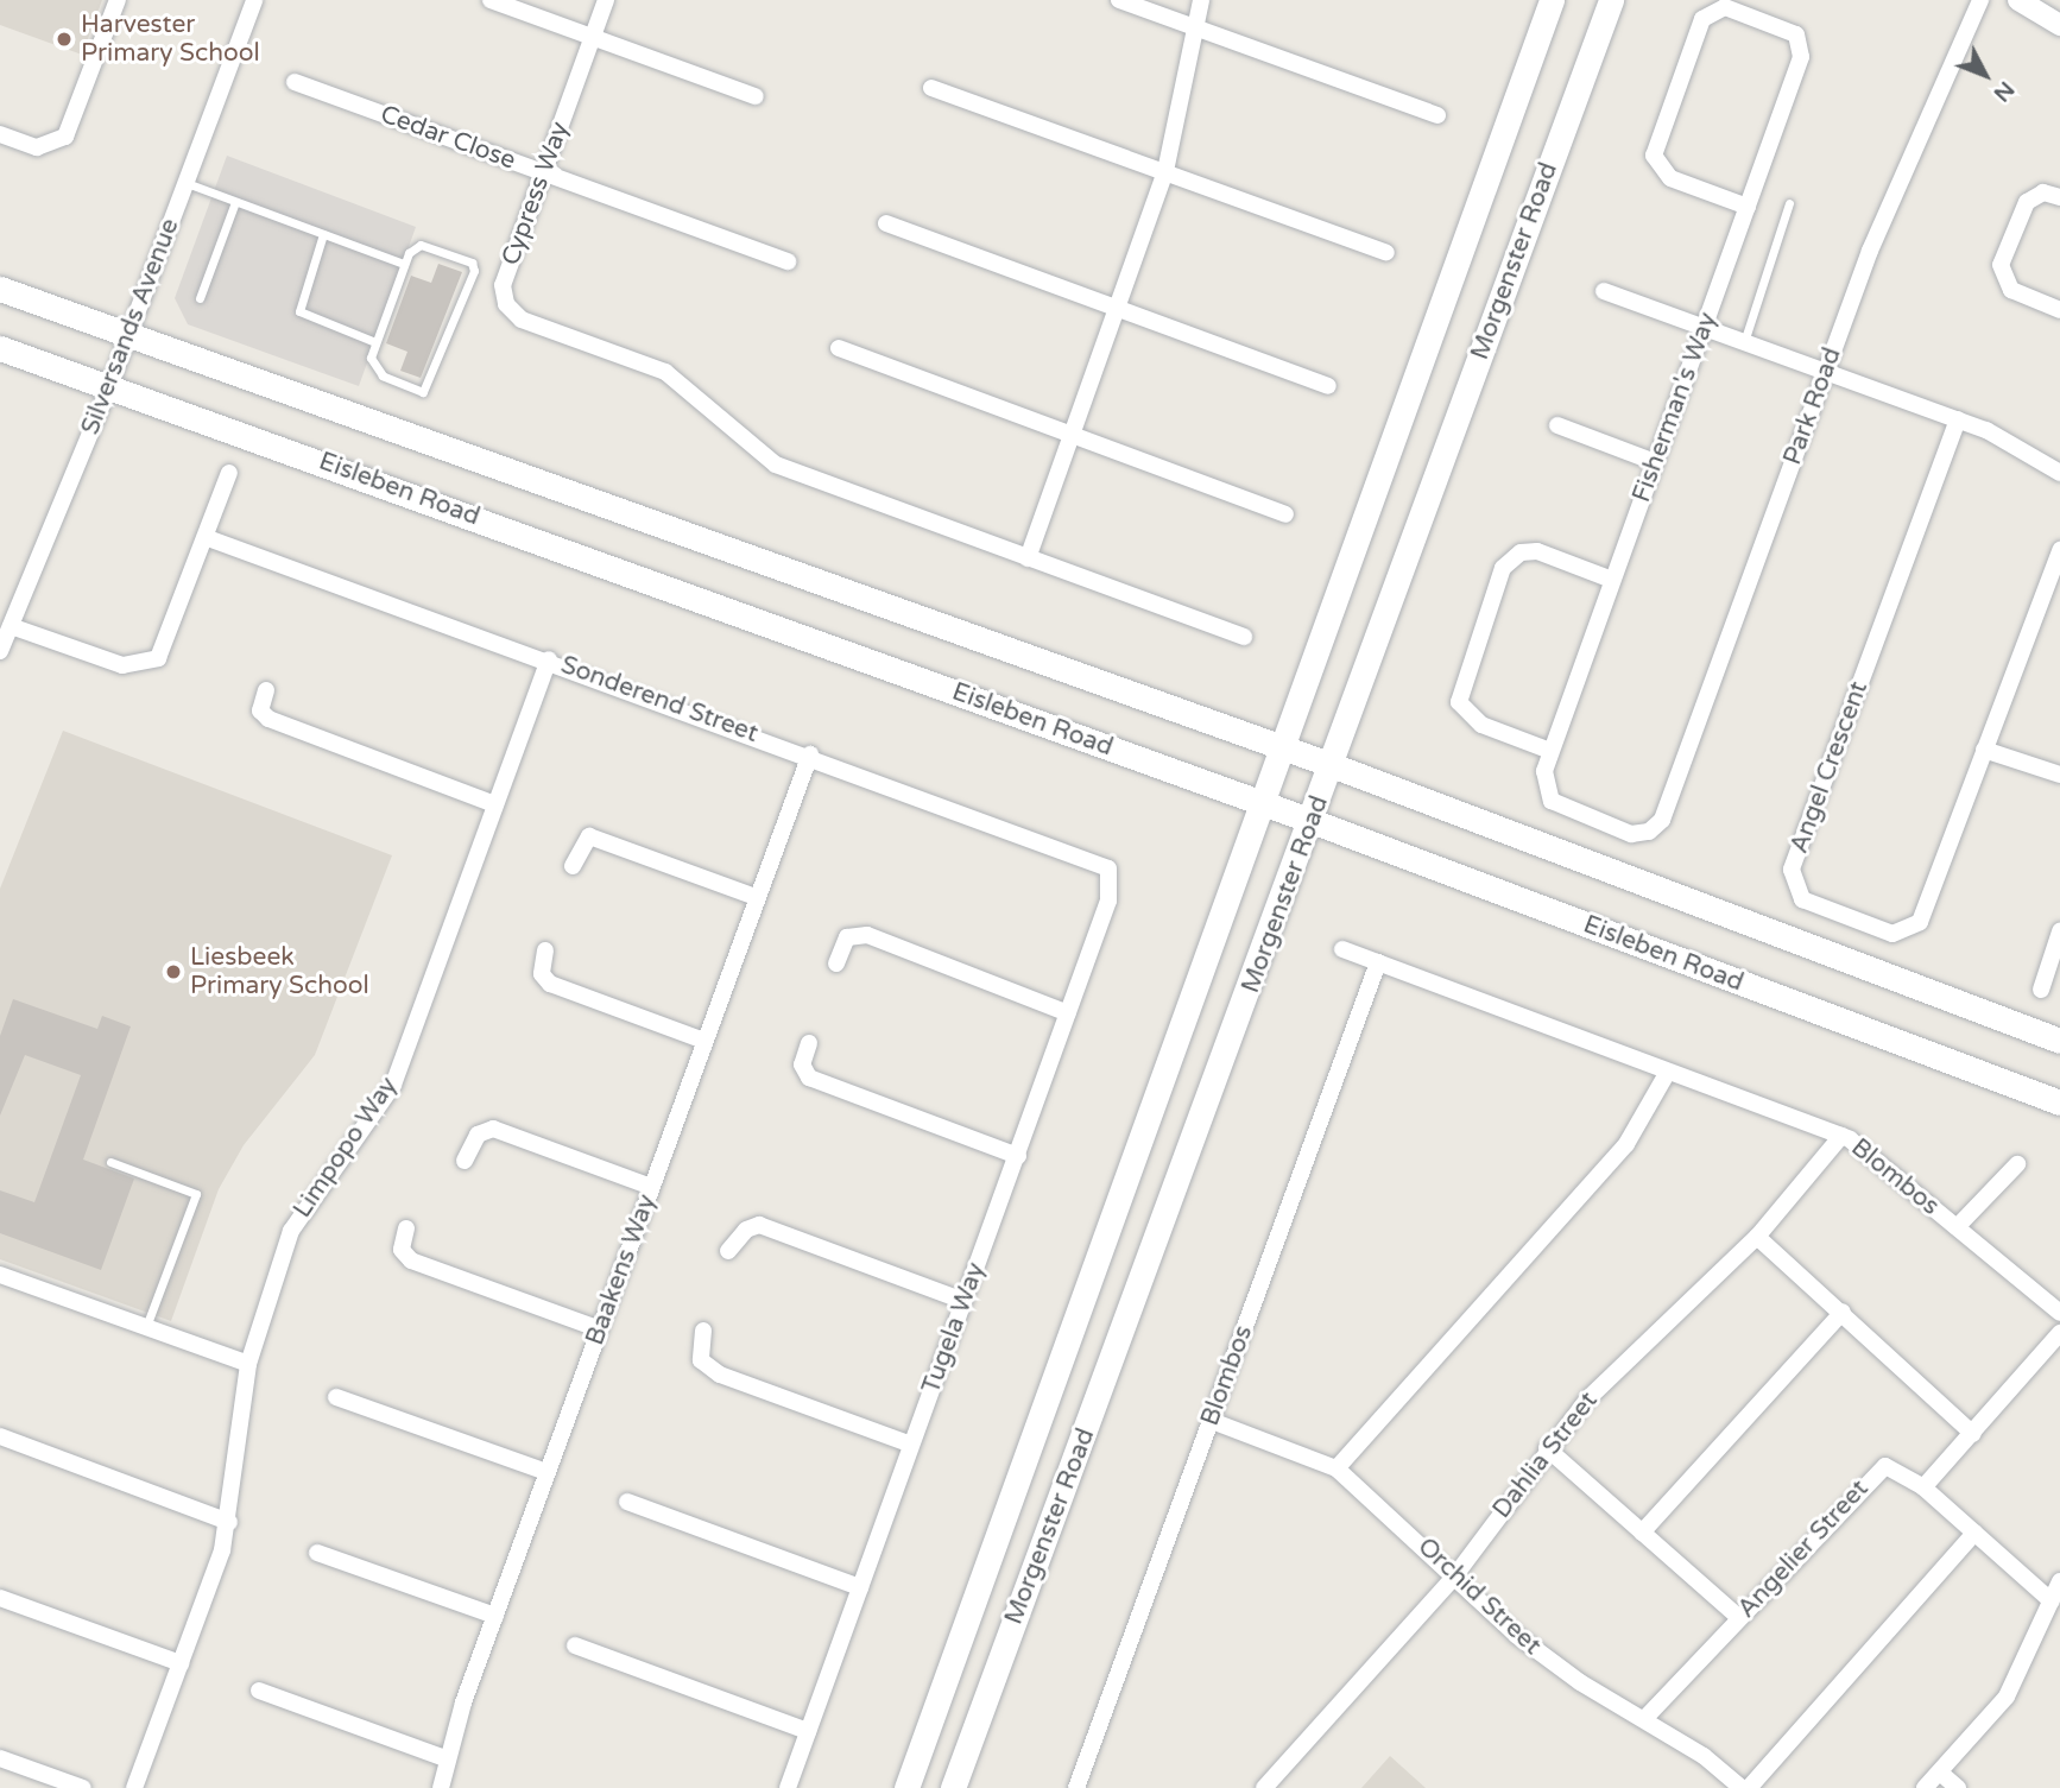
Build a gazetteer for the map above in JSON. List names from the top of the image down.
{
  "streets": {
    "main road": ["Morgenster Road", "Eisleben Road"],
    "street": [
      "Cedar Close",
      "Cypress Way",
      "Silversands Avenue",
      "Park Road",
      "Fisherman's Way",
      "Sonderend Street",
      "Angel Crescent",
      "Limpopo Way",
      "Blombos",
      "Baakens Way",
      "Tugela Way",
      "Dahlia Street",
      "Angelier Street",
      "Orchid Street"
    ]
  },
  "crossings": [
    ["Cedar Close", "Cypress Way"],
    ["Morgenster Road", "Eisleben Road"],
    ["Silversands Avenue", "Eisleben Road"],
    ["Park Road", "Fisherman's Way"],
    ["Sonderend Street", "Limpopo Way"],
    ["Sonderend Street", "Baakens Way"],
    ["Sonderend Street", "Tugela Way"],
    ["Blombos", "Dahlia Street"],
    ["Blombos", "Orchid Street"],
    ["Dahlia Street", "Orchid Street"],
    ["Angelier Street", "Orchid Street"]
  ],
  "places": ["Harvester Primary School", "Liesbeek Primary School"],
  "north": "bottom right"
}
